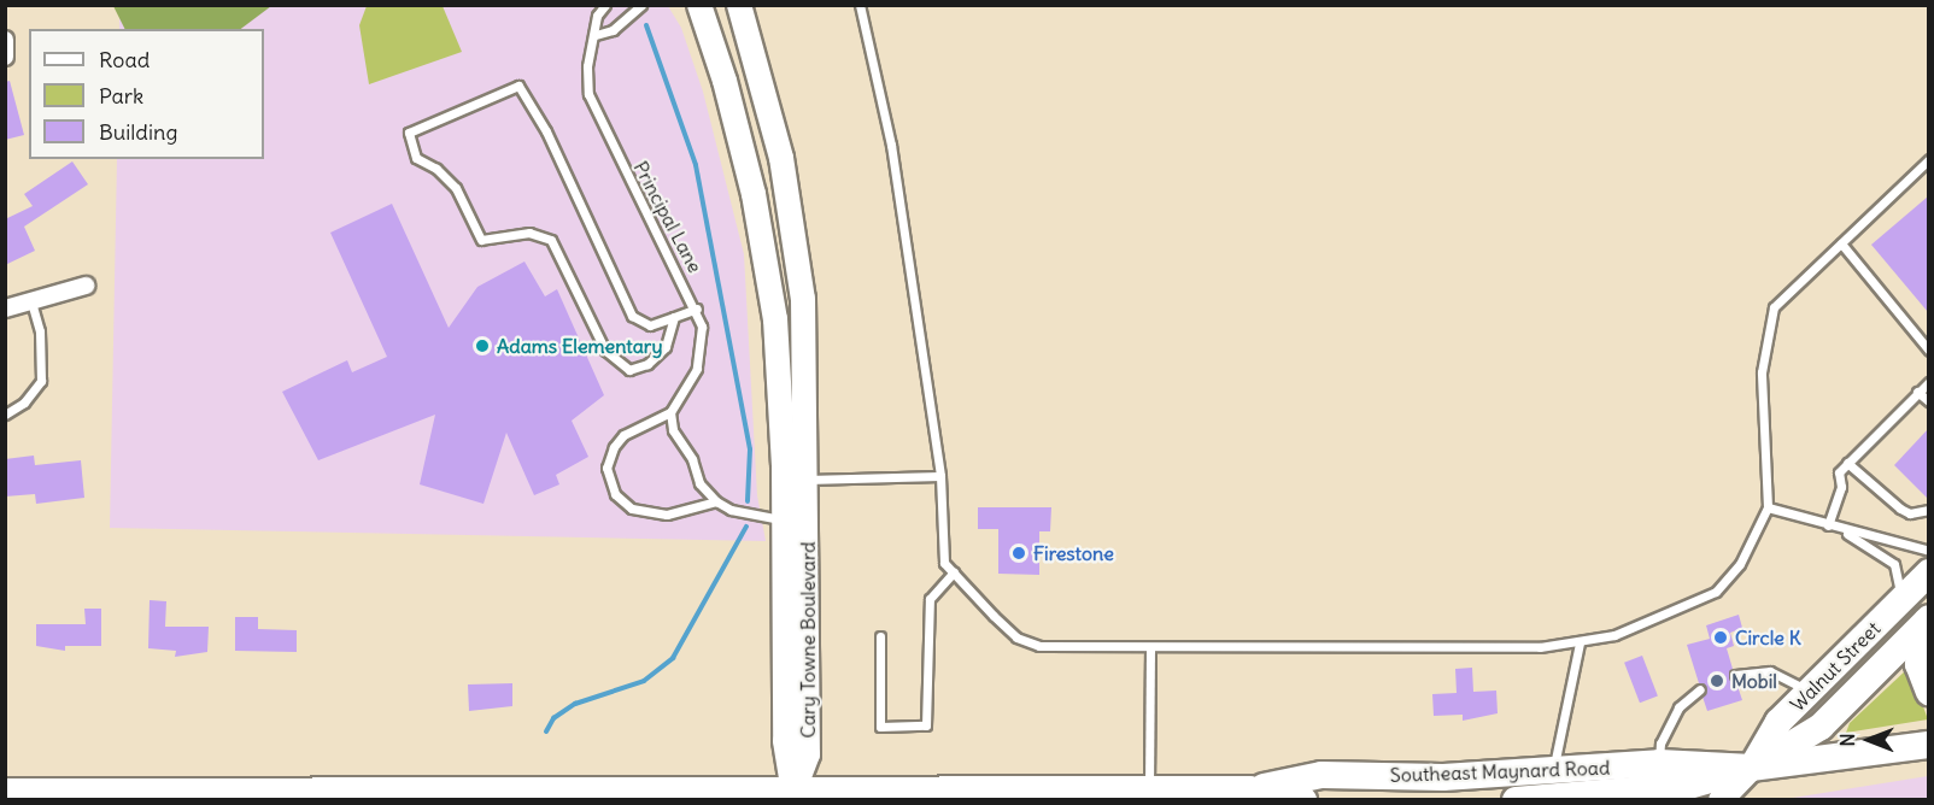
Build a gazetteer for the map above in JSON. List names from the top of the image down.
{
  "streets": {
    "main road": ["Cary Towne Boulevard", "Walnut Street", "Southeast Maynard Road"],
    "lane": ["Principal Lane"]
  },
  "crossings": [
    ["Cary Towne Boulevard", "Southeast Maynard Road"],
    ["Walnut Street", "Southeast Maynard Road"]
  ],
  "places": [
    "Adams Elementary",
    "Firestone",
    "Circle K",
    "Mobil"
  ],
  "legend": ["Road", "Park", "Building"],
  "north": "left"
}
